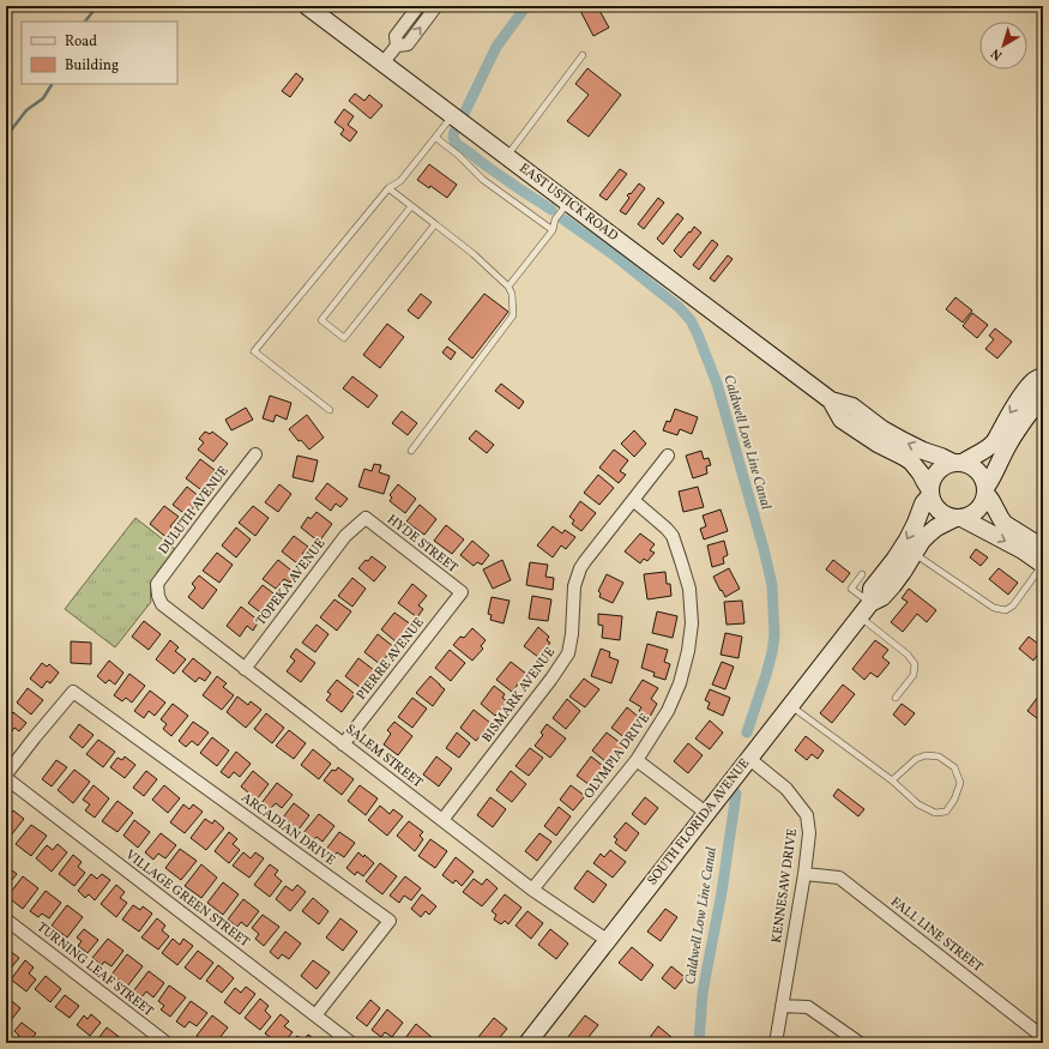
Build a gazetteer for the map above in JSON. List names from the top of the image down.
{
  "streets": {
    "main road": ["EAST USTICK ROAD", "SOUTH FLORIDA AVENUE"],
    "street": [
      "DULUTH AVENUE",
      "HYDE STREET",
      "TOPEKA AVENUE",
      "PIERRE AVENUE",
      "BISMARK AVENUE",
      "SALEM STREET",
      "OLYMPIA DRIVE",
      "ARCADIAN DRIVE",
      "KENNESAW DRIVE",
      "VILLAGE GREEN STREET",
      "FALL LINE STREET",
      "TURNING LEAF STREET"
    ]
  },
  "crossings": [
    ["EAST USTICK ROAD", "SOUTH FLORIDA AVENUE"],
    ["DULUTH AVENUE", "SALEM STREET"],
    ["HYDE STREET", "TOPEKA AVENUE"],
    ["HYDE STREET", "PIERRE AVENUE"],
    ["TOPEKA AVENUE", "SALEM STREET"],
    ["PIERRE AVENUE", "SALEM STREET"],
    ["BISMARK AVENUE", "SALEM STREET"],
    ["BISMARK AVENUE", "OLYMPIA DRIVE"],
    ["SALEM STREET", "OLYMPIA DRIVE"],
    ["SALEM STREET", "SOUTH FLORIDA AVENUE"],
    ["SOUTH FLORIDA AVENUE", "KENNESAW DRIVE"],
    ["ARCADIAN DRIVE", "VILLAGE GREEN STREET"],
    ["KENNESAW DRIVE", "FALL LINE STREET"]
  ],
  "water": ["Caldwell Low Line Canal"],
  "legend": ["Road", "Building"],
  "north": "bottom left"
}
